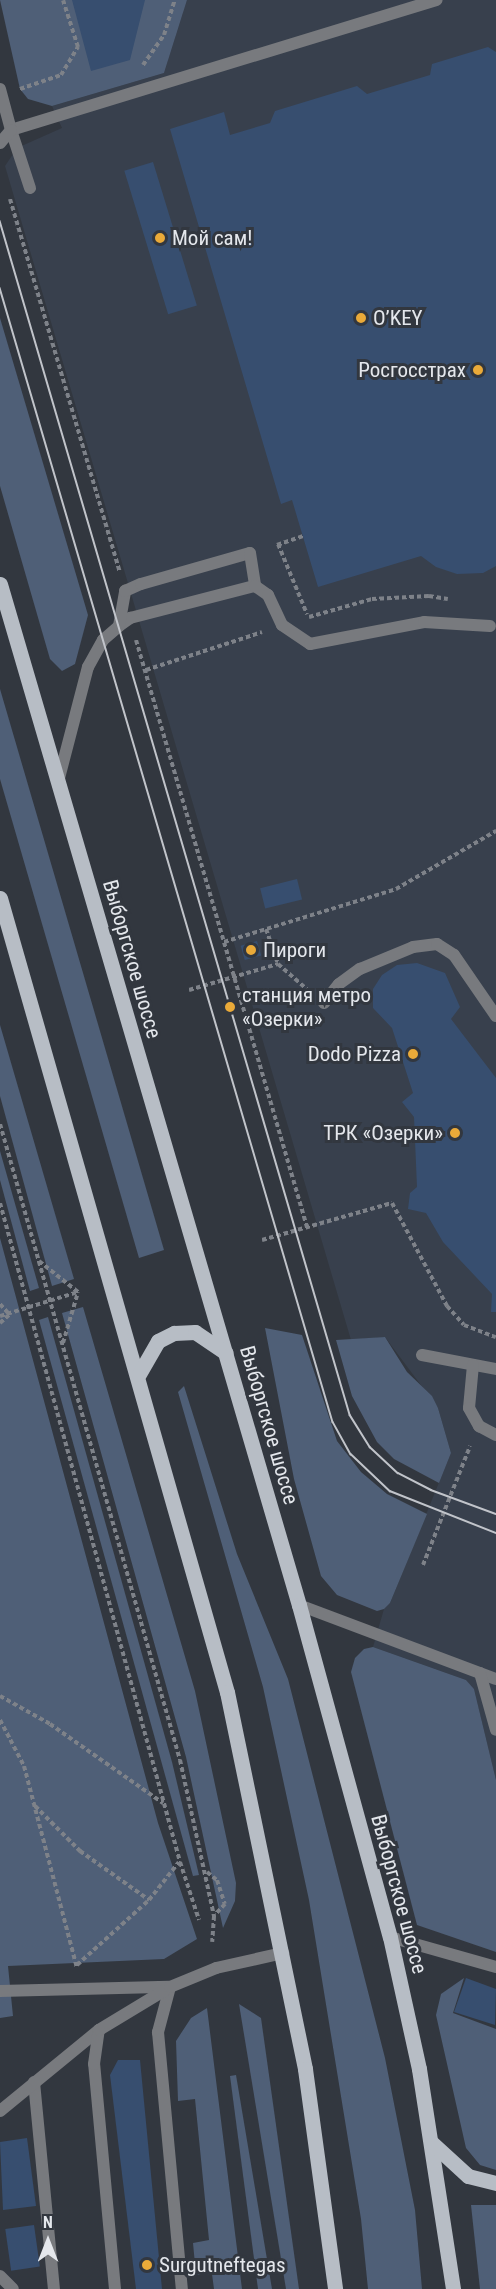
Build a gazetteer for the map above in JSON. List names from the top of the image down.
{
  "streets": {
    "main road": ["Выборгское шоссе"]
  },
  "places": [
    "Мой сам!",
    "O’KEY",
    "Росгосстрах",
    "Пироги",
    "станция метро «Озерки»",
    "Dodo Pizza",
    "ТРК «Озерки»",
    "Surgutneftegas"
  ],
  "north": "top"
}
